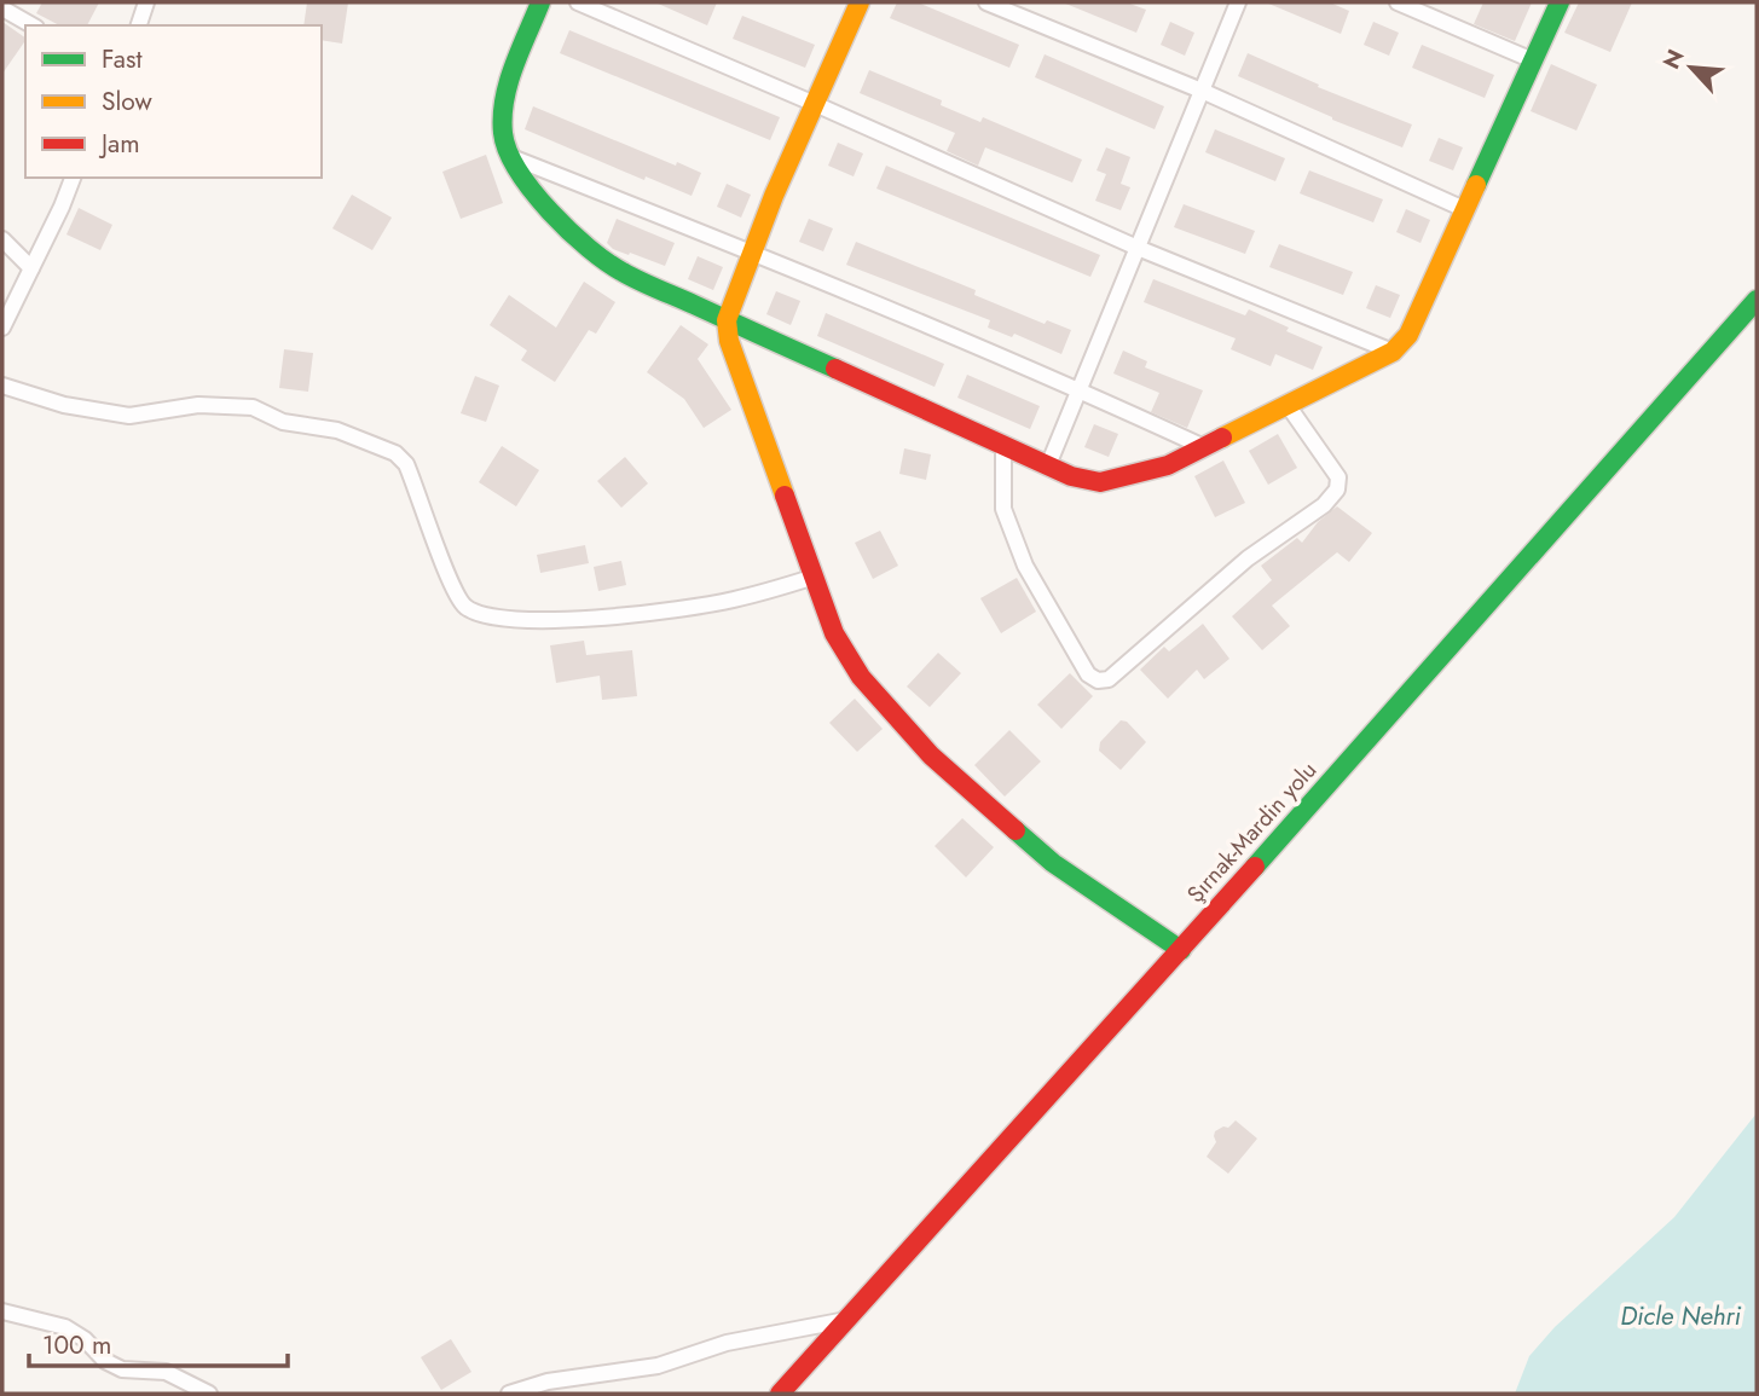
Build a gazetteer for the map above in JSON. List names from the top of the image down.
{
  "streets": {
    "street": ["Şırnak-Mardin yolu"]
  },
  "water": ["Dicle Nehri"],
  "legend": ["Fast", "Slow", "Jam"],
  "scale_bar": "100 m",
  "north": "top left"
}
